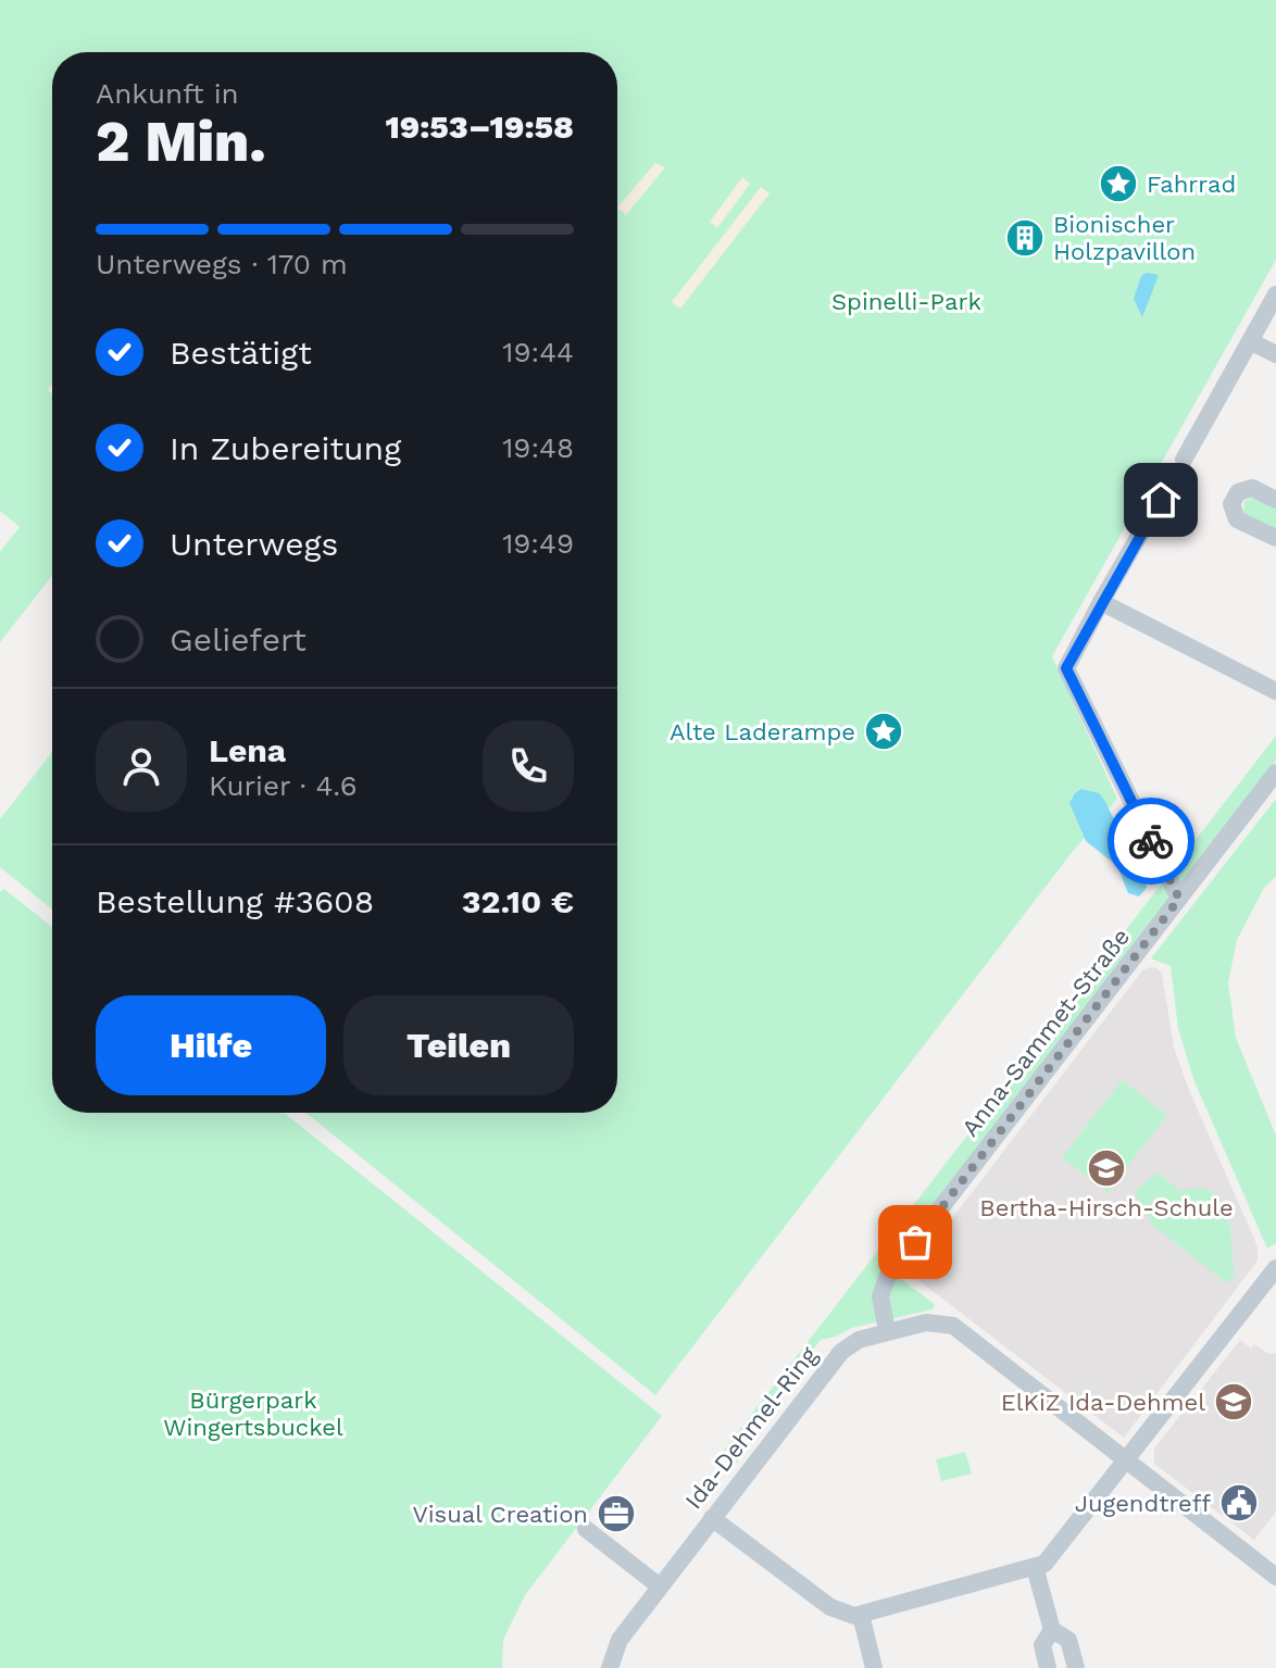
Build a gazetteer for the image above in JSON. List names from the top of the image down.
{
  "streets": {
    "street": ["Anna-Sammet-Straße", "Ida-Dehmel-Ring"]
  },
  "crossings": [
    ["Anna-Sammet-Straße", "Ida-Dehmel-Ring"]
  ],
  "parks": ["Spinelli-Park", "Bürgerpark Wingertsbuckel"],
  "places": {
    "place": ["Fahrrad", "Alte Laderampe"],
    "building": ["Bionischer Holzpavillon"],
    "school or university": ["Bertha-Hirsch-Schule", "ElKiZ Ida-Dehmel"],
    "public building": ["Jugendtreff"],
    "office": ["Visual Creation"]
  },
  "page": {
    "heading": ["2 Min.", "Ankunft in", "19:53–19:58"],
    "panel": [
      "Lena",
      "Kurier · 4.6",
      "Bestellung #3608",
      "32.10 €"
    ],
    "bar": "Unterwegs · 170 m",
    "list": [
      ["Bestätigt", "19:44"],
      ["In Zubereitung", "19:48"],
      ["Unterwegs", "19:49"],
      "Geliefert"
    ],
    "buttons": ["Hilfe", "Teilen"]
  }
}
